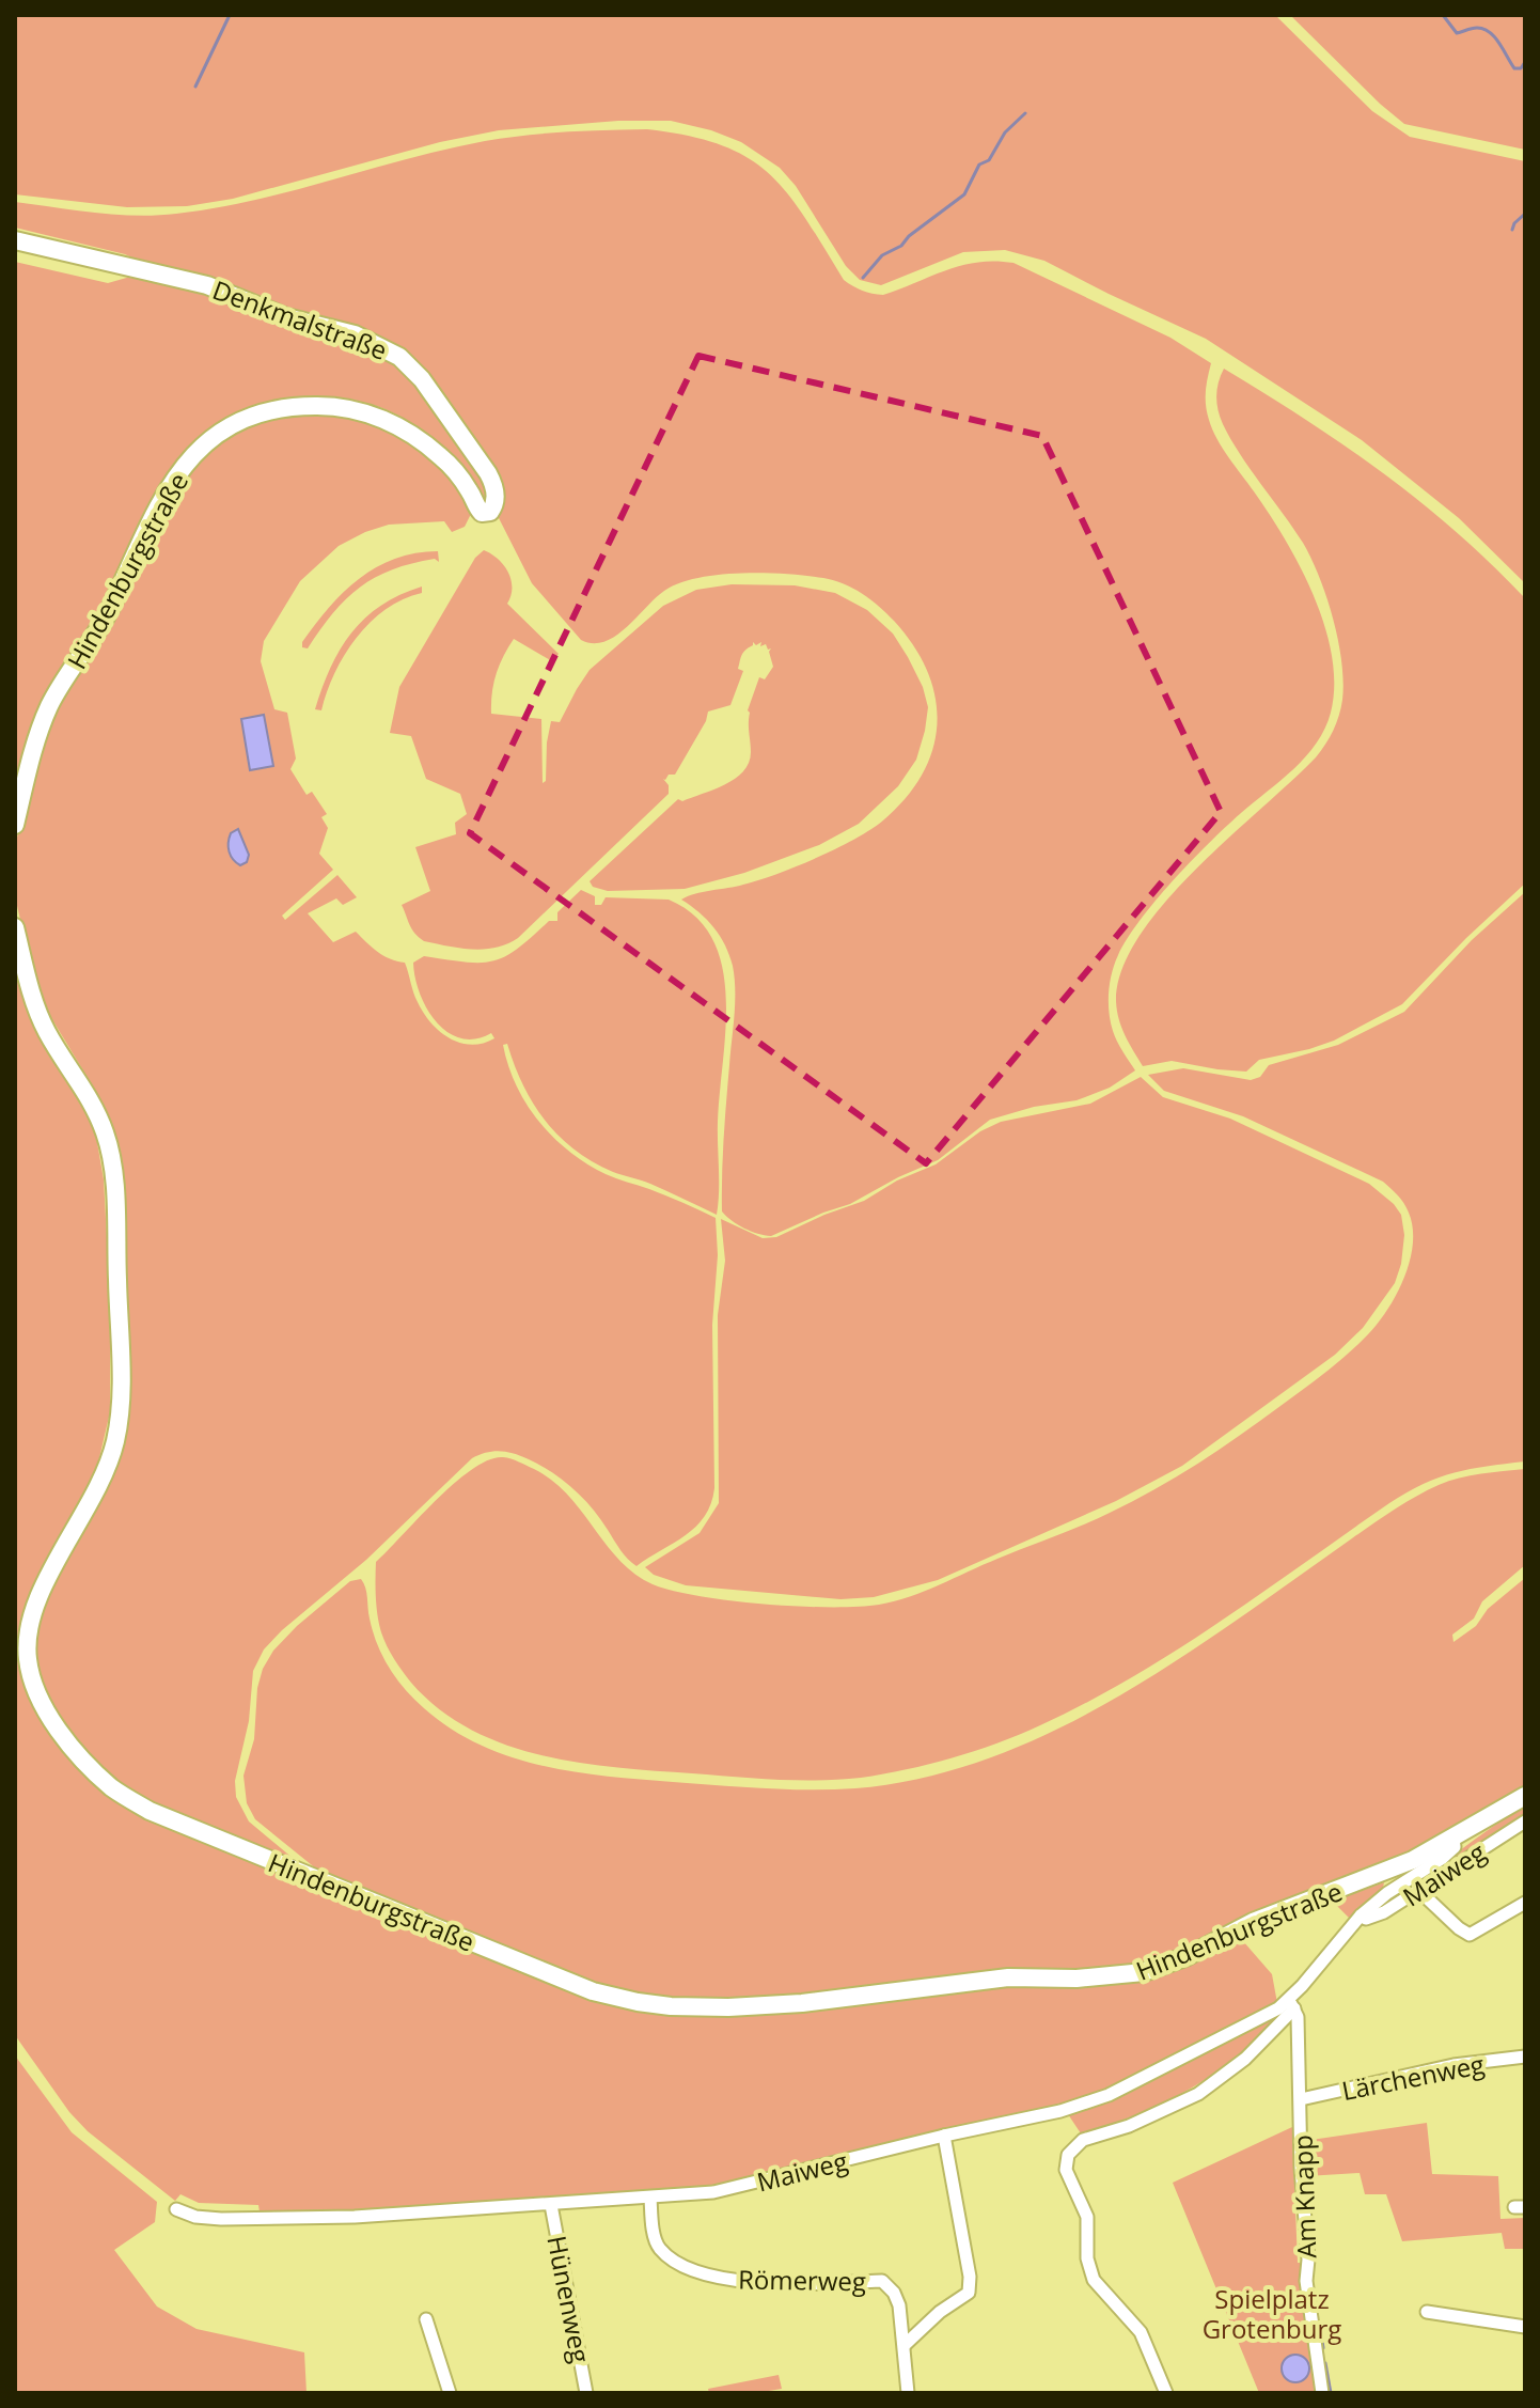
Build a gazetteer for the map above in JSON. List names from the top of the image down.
{
  "streets": {
    "main road": ["Denkmalstraße", "Hindenburgstraße"],
    "street": [
      "Maiweg",
      "Lärchenweg",
      "Am Knapp",
      "Römerweg",
      "Hünenweg"
    ]
  },
  "crossings": [
    ["Denkmalstraße", "Hindenburgstraße"],
    ["Hindenburgstraße", "Maiweg"],
    ["Maiweg", "Am Knapp"],
    ["Maiweg", "Römerweg"],
    ["Maiweg", "Hünenweg"],
    ["Lärchenweg", "Am Knapp"]
  ],
  "parks": ["Spielplatz Grotenburg"]
}
